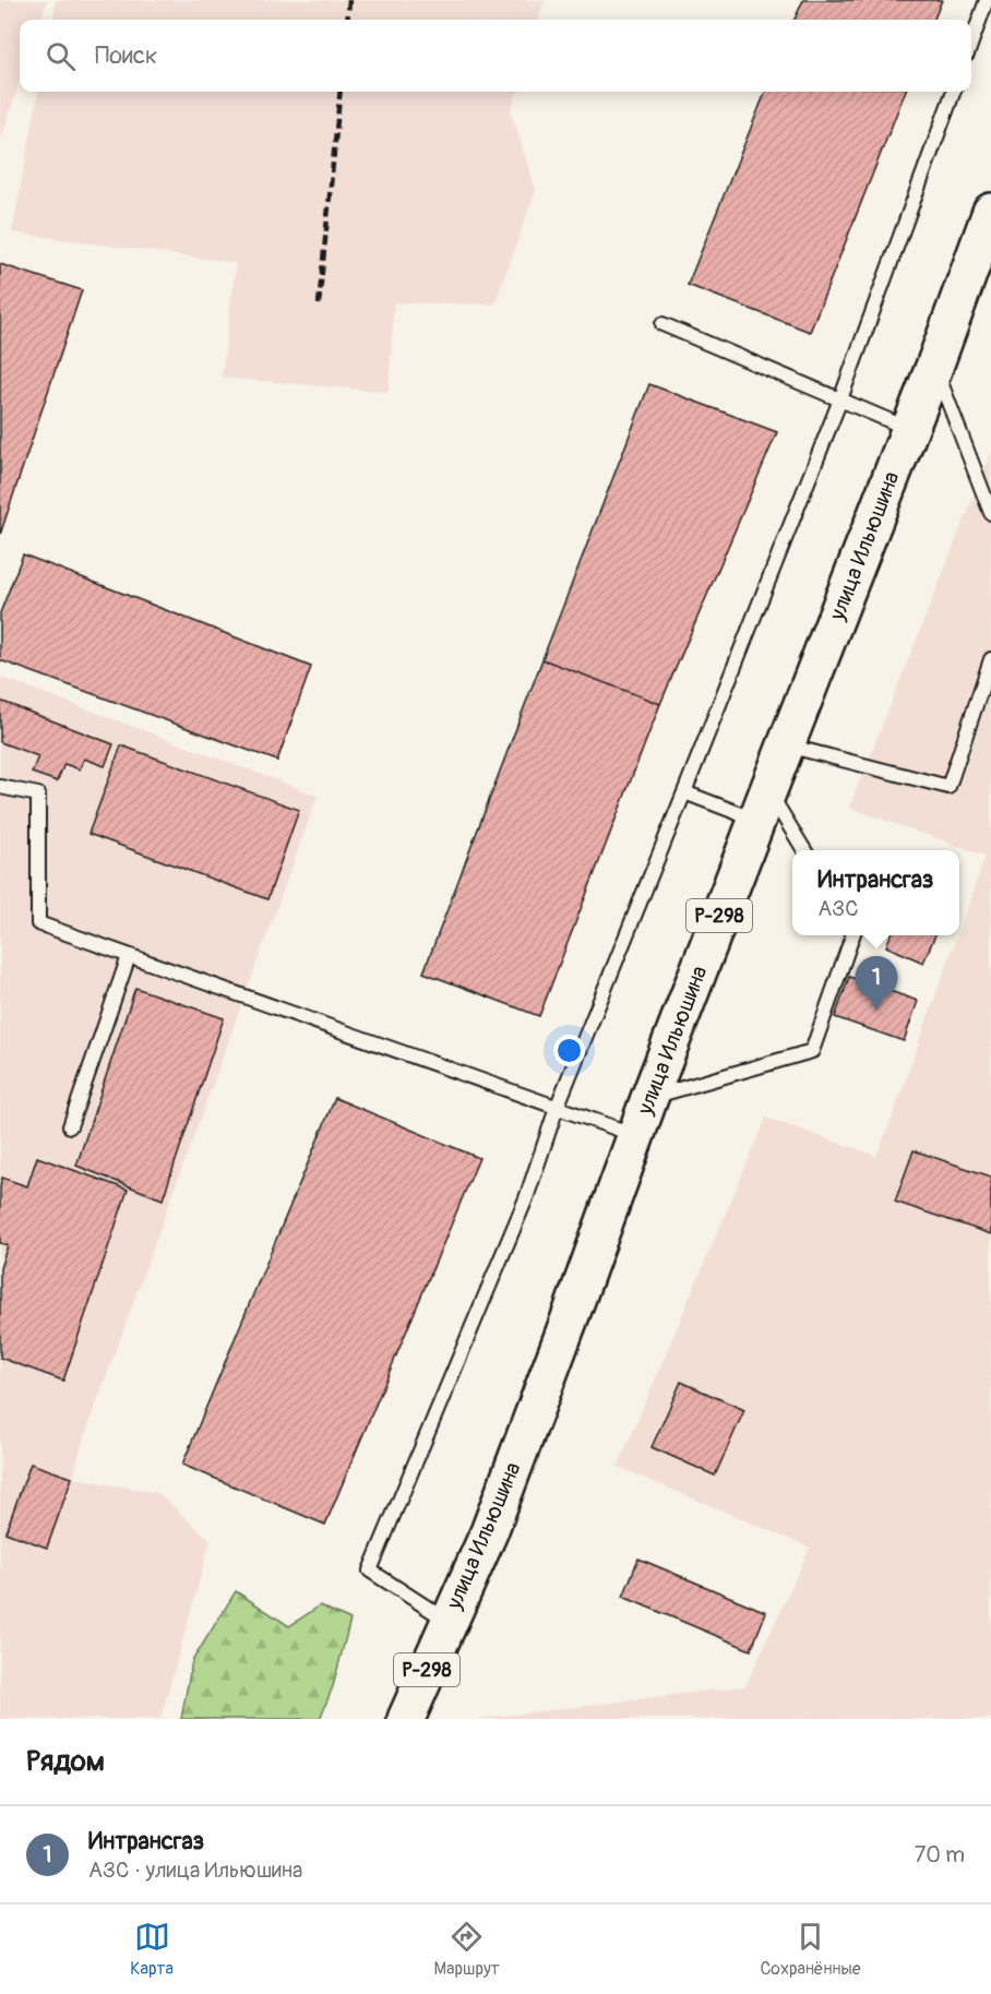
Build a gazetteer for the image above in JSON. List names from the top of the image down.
{
  "streets": {
    "highway": ["улица Ильюшина", "Р-298"]
  },
  "page": {
    "search": "Поиск",
    "popup": ["Интрансгаз", "АЗС"],
    "pins": "1",
    "heading": "Рядом",
    "list": [
      {
        "mark": "1",
        "name": "Интрансгаз",
        "note": "АЗС · улица Ильюшина",
        "value": "70 m"
      }
    ],
    "nav": ["Карта", "Маршрут", "Сохранённые"]
  }
}
